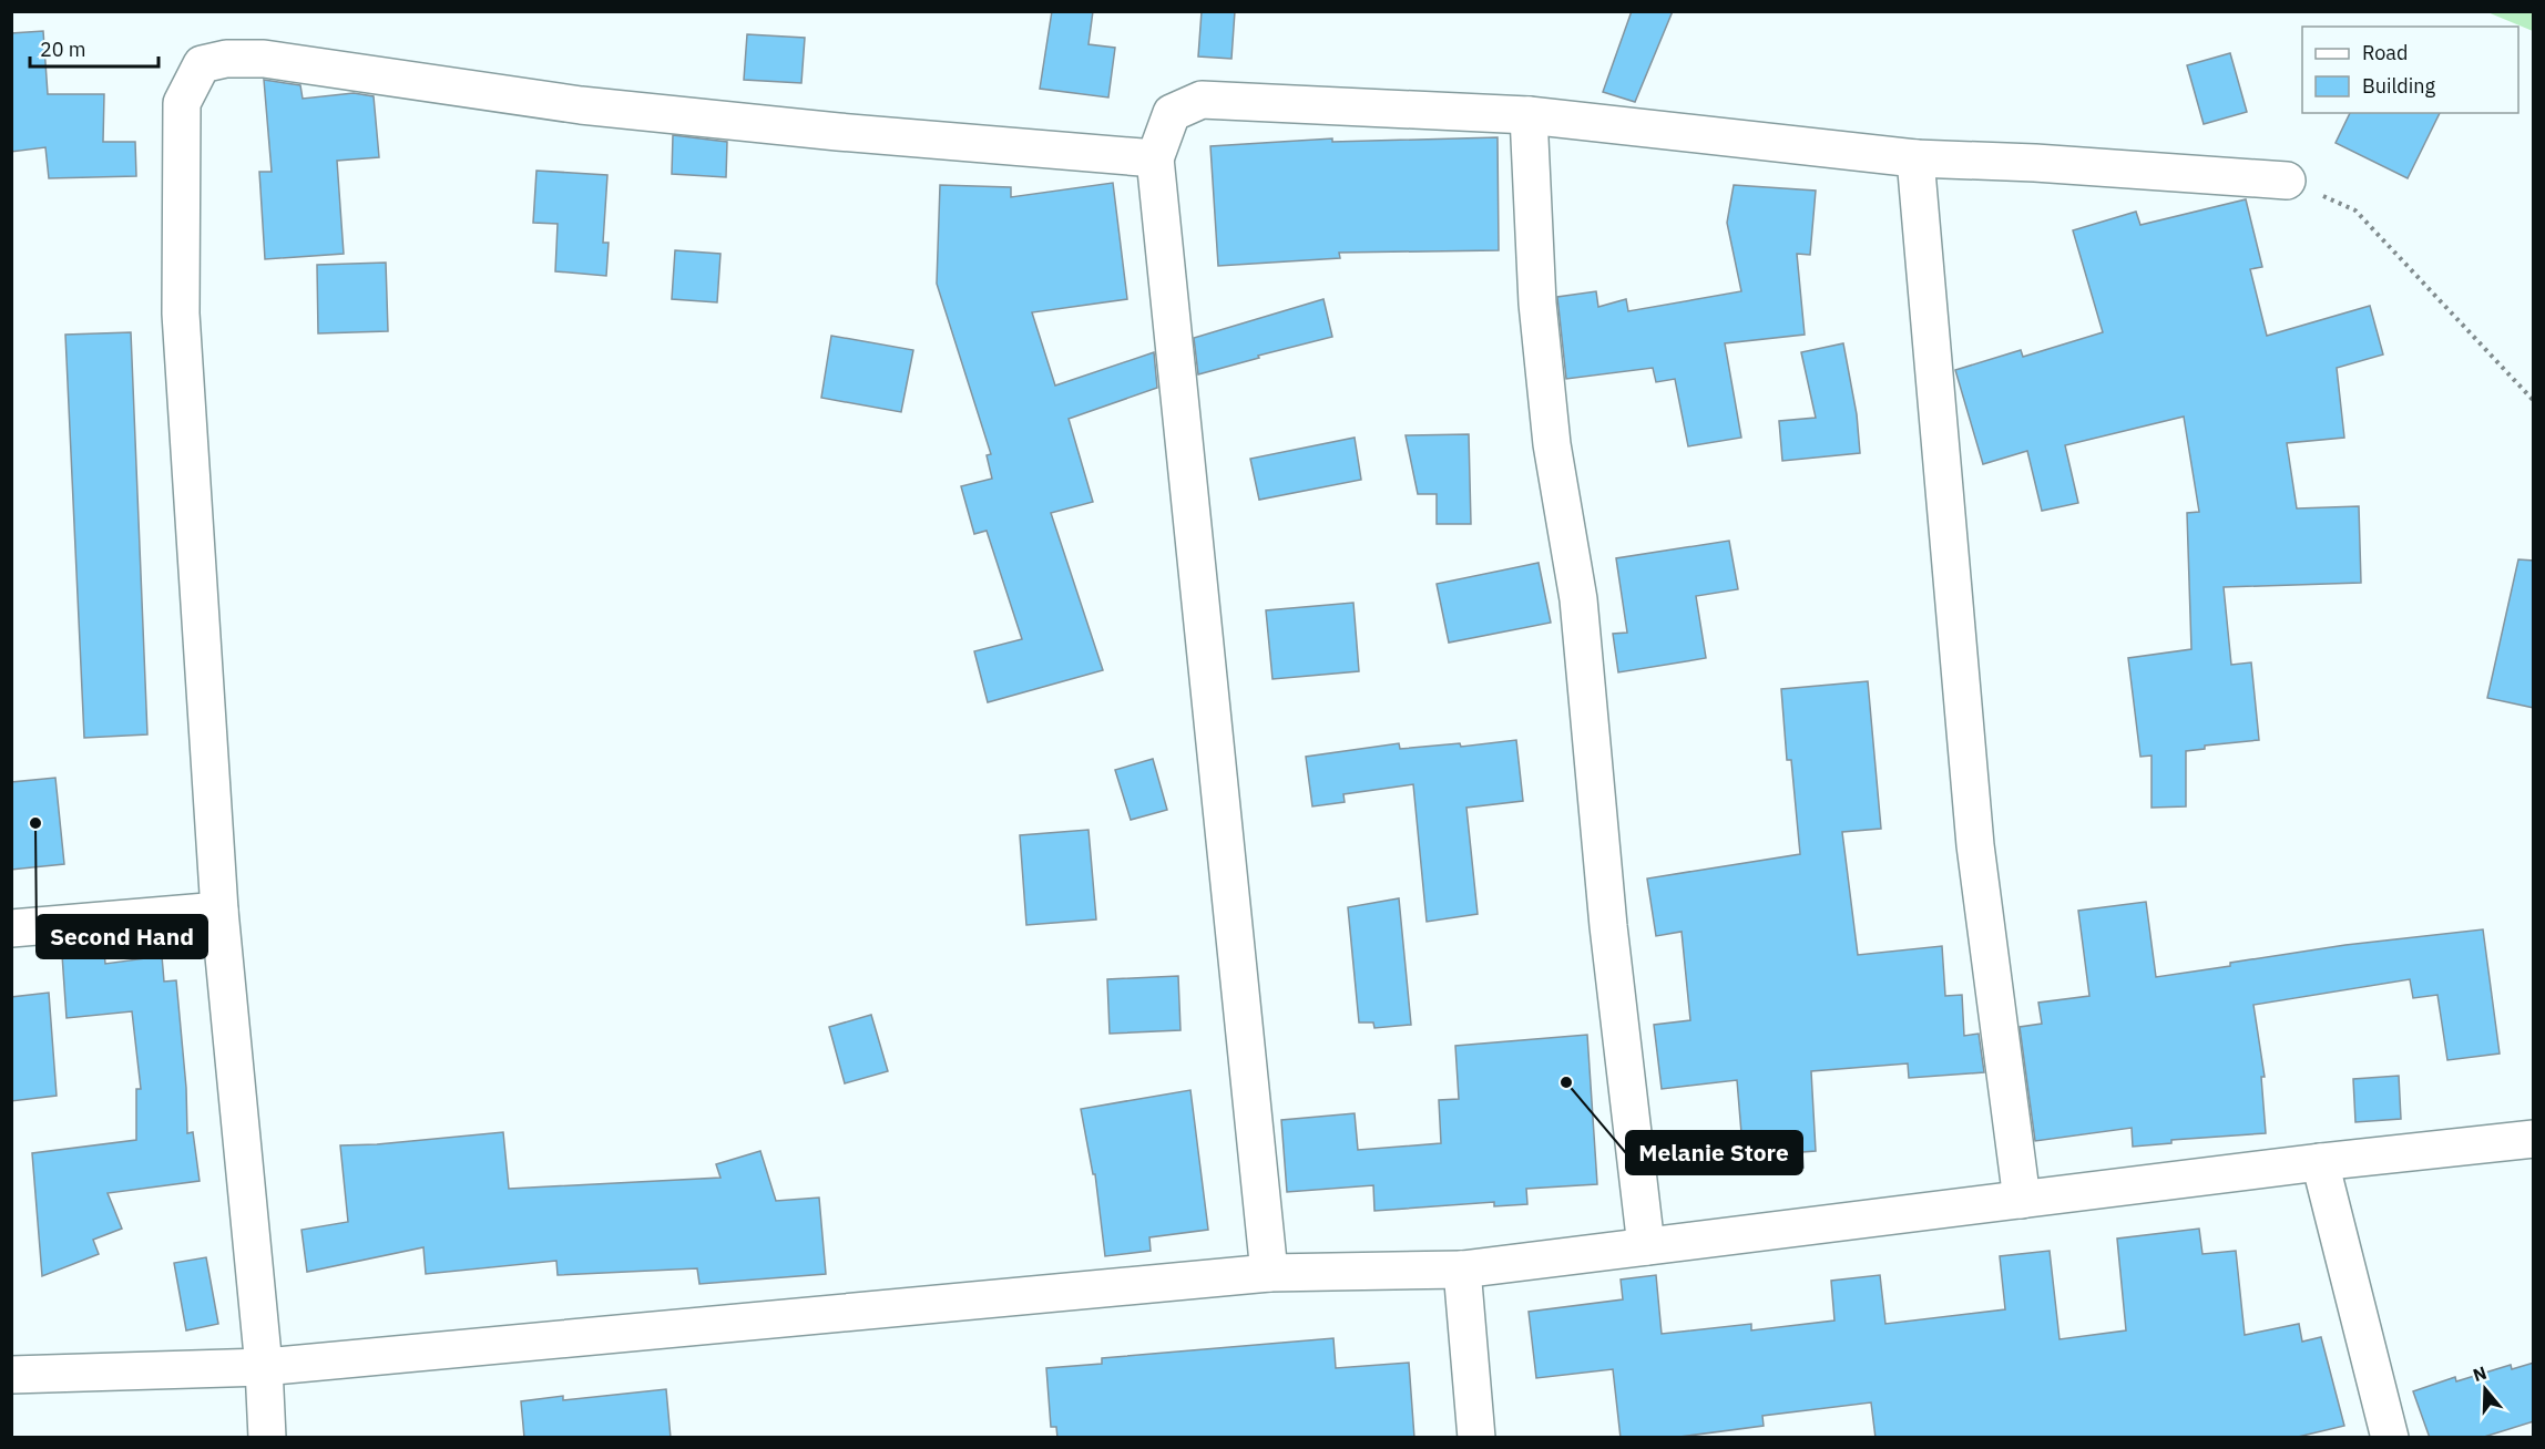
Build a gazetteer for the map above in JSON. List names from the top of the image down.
{
  "places": ["Second Hand", "Melanie Store"],
  "legend": ["Road", "Building"],
  "scale_bar": "20 m",
  "north": "top"
}
